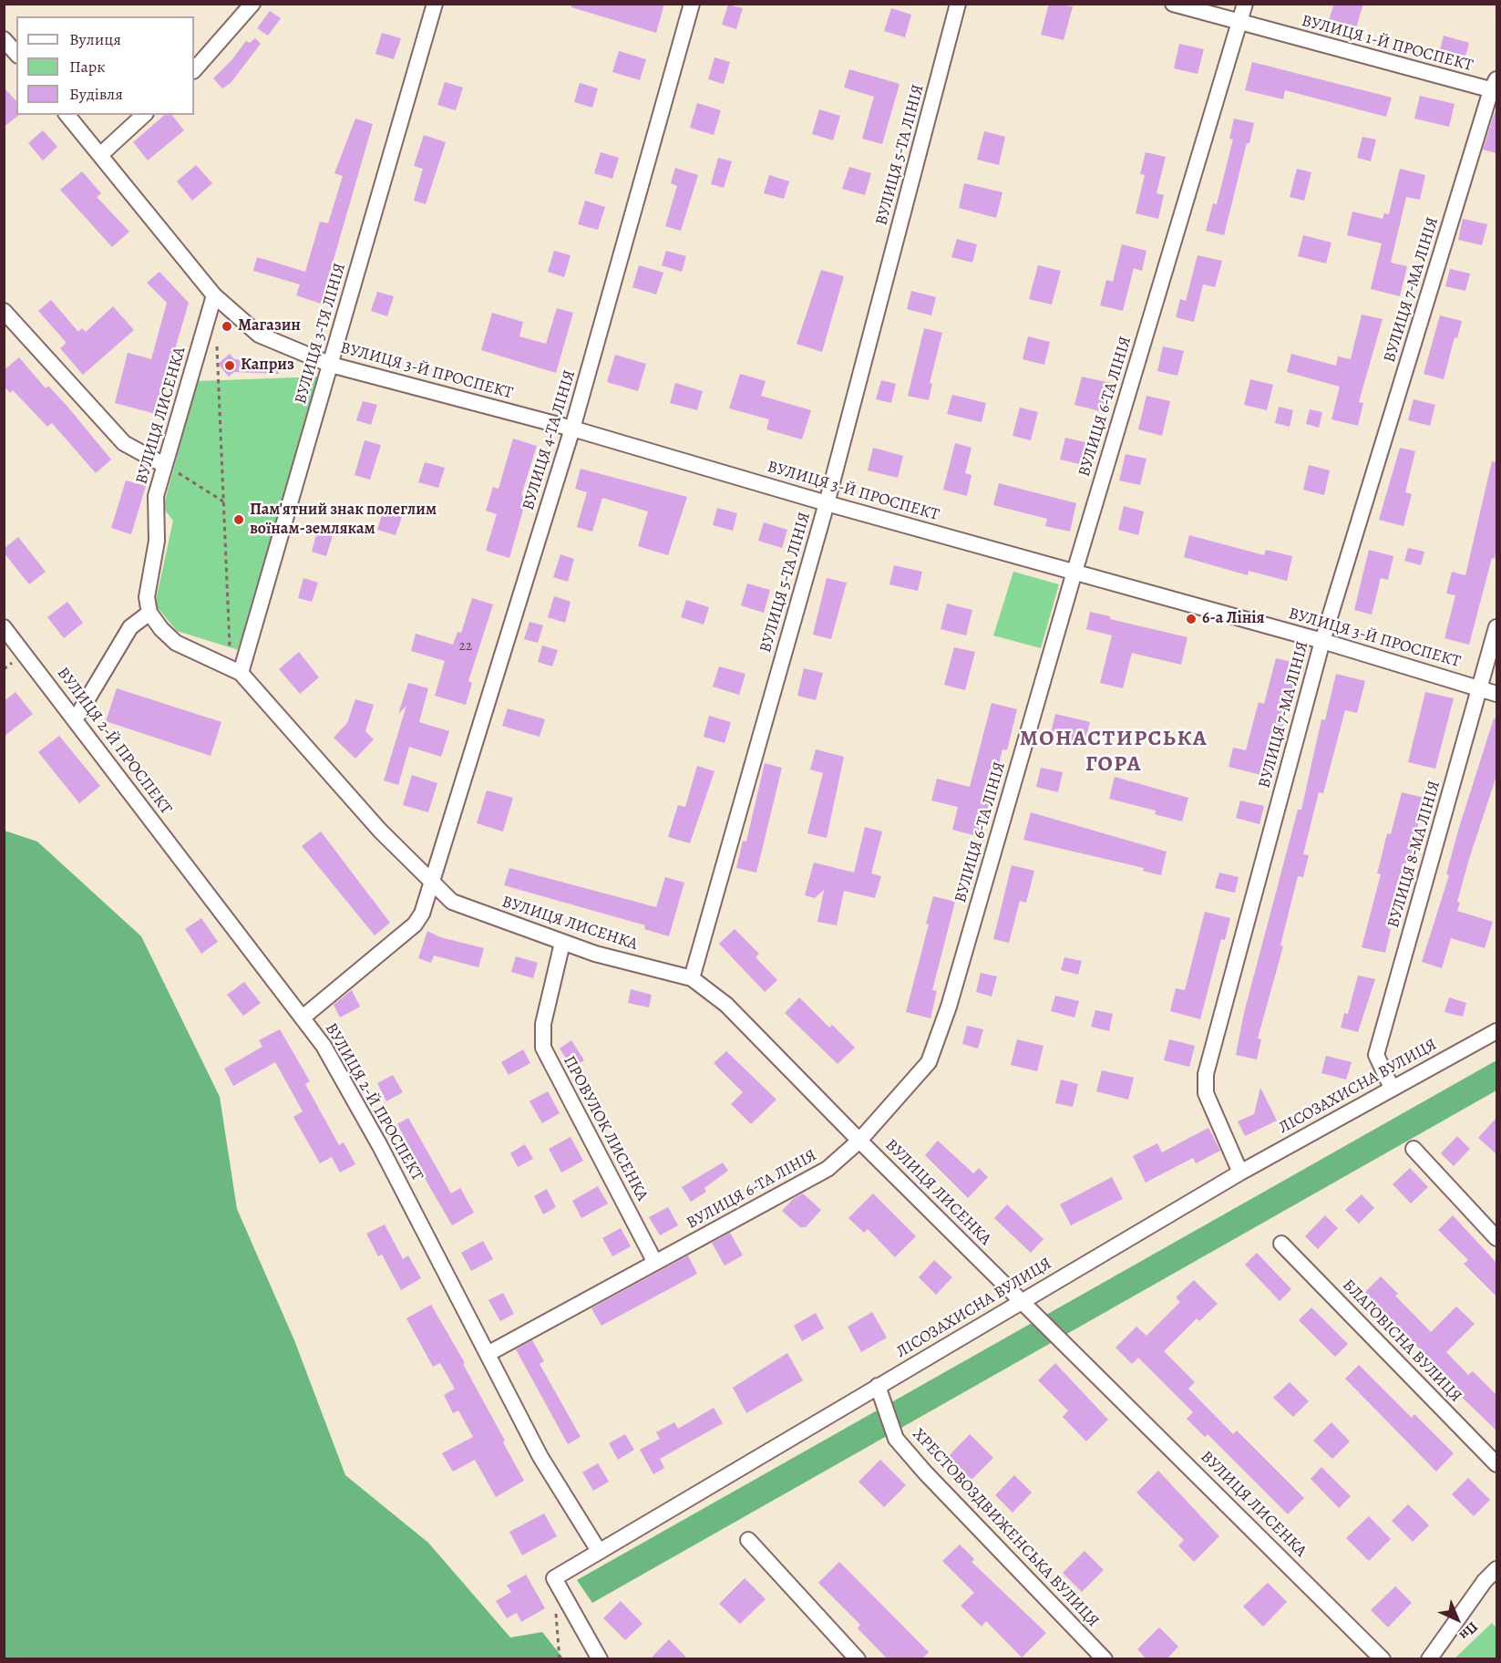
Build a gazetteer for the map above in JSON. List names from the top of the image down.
{
  "streets": {
    "street": [
      "ВУЛИЦЯ 1-Й ПРОСПЕКТ",
      "ВУЛИЦЯ 5-ТА ЛІНІЯ",
      "ВУЛИЦЯ 7-МА ЛІНІЯ",
      "ВУЛИЦЯ 3-ТЯ ЛІНІЯ",
      "ВУЛИЦЯ 3-Й ПРОСПЕКТ",
      "ВУЛИЦЯ 6-ТА ЛІНІЯ",
      "ВУЛИЦЯ ЛИСЕНКА",
      "ВУЛИЦЯ 4-ТА ЛІНІЯ",
      "ВУЛИЦЯ 2-Й ПРОСПЕКТ",
      "ВУЛИЦЯ 8-МА ЛІНІЯ",
      "ЛІСОЗАХИСНА ВУЛИЦЯ",
      "ПРОВУЛОК ЛИСЕНКА",
      "БЛАГОВІСНА ВУЛИЦЯ",
      "ХРЕСТОВОЗДВИЖЕНСЬКА ВУЛИЦЯ"
    ]
  },
  "crossings": [
    ["ВУЛИЦЯ 1-Й ПРОСПЕКТ", "ВУЛИЦЯ 7-МА ЛІНІЯ"],
    ["ВУЛИЦЯ 1-Й ПРОСПЕКТ", "ВУЛИЦЯ 6-ТА ЛІНІЯ"],
    ["ВУЛИЦЯ 5-ТА ЛІНІЯ", "ВУЛИЦЯ 3-Й ПРОСПЕКТ"],
    ["ВУЛИЦЯ 5-ТА ЛІНІЯ", "ВУЛИЦЯ ЛИСЕНКА"],
    ["ВУЛИЦЯ 7-МА ЛІНІЯ", "ВУЛИЦЯ 3-Й ПРОСПЕКТ"],
    ["ВУЛИЦЯ 7-МА ЛІНІЯ", "ЛІСОЗАХИСНА ВУЛИЦЯ"],
    ["ВУЛИЦЯ 3-ТЯ ЛІНІЯ", "ВУЛИЦЯ 3-Й ПРОСПЕКТ"],
    ["ВУЛИЦЯ 3-ТЯ ЛІНІЯ", "ВУЛИЦЯ ЛИСЕНКА"],
    ["ВУЛИЦЯ 3-Й ПРОСПЕКТ", "ВУЛИЦЯ 6-ТА ЛІНІЯ"],
    ["ВУЛИЦЯ 3-Й ПРОСПЕКТ", "ВУЛИЦЯ ЛИСЕНКА"],
    ["ВУЛИЦЯ 3-Й ПРОСПЕКТ", "ВУЛИЦЯ 4-ТА ЛІНІЯ"],
    ["ВУЛИЦЯ 3-Й ПРОСПЕКТ", "ВУЛИЦЯ 8-МА ЛІНІЯ"],
    ["ВУЛИЦЯ 6-ТА ЛІНІЯ", "ВУЛИЦЯ ЛИСЕНКА"],
    ["ВУЛИЦЯ 6-ТА ЛІНІЯ", "ВУЛИЦЯ 2-Й ПРОСПЕКТ"],
    ["ВУЛИЦЯ 6-ТА ЛІНІЯ", "ПРОВУЛОК ЛИСЕНКА"],
    ["ВУЛИЦЯ ЛИСЕНКА", "ВУЛИЦЯ 4-ТА ЛІНІЯ"],
    ["ВУЛИЦЯ ЛИСЕНКА", "ЛІСОЗАХИСНА ВУЛИЦЯ"],
    ["ВУЛИЦЯ ЛИСЕНКА", "ПРОВУЛОК ЛИСЕНКА"],
    ["ВУЛИЦЯ 4-ТА ЛІНІЯ", "ВУЛИЦЯ 2-Й ПРОСПЕКТ"],
    ["ВУЛИЦЯ 2-Й ПРОСПЕКТ", "ЛІСОЗАХИСНА ВУЛИЦЯ"],
    ["ВУЛИЦЯ 8-МА ЛІНІЯ", "ЛІСОЗАХИСНА ВУЛИЦЯ"],
    ["ЛІСОЗАХИСНА ВУЛИЦЯ", "ХРЕСТОВОЗДВИЖЕНСЬКА ВУЛИЦЯ"]
  ],
  "districts": ["МОНАСТИРСЬКА ГОРА"],
  "places": [
    "Магазин",
    "Каприз",
    "Пам'ятний знак полеглим воїнам-землякам",
    "6-а Лінія"
  ],
  "house_numbers": ["22"],
  "legend": ["Вулиця", "Парк", "Будівля"],
  "north": "bottom right"
}
